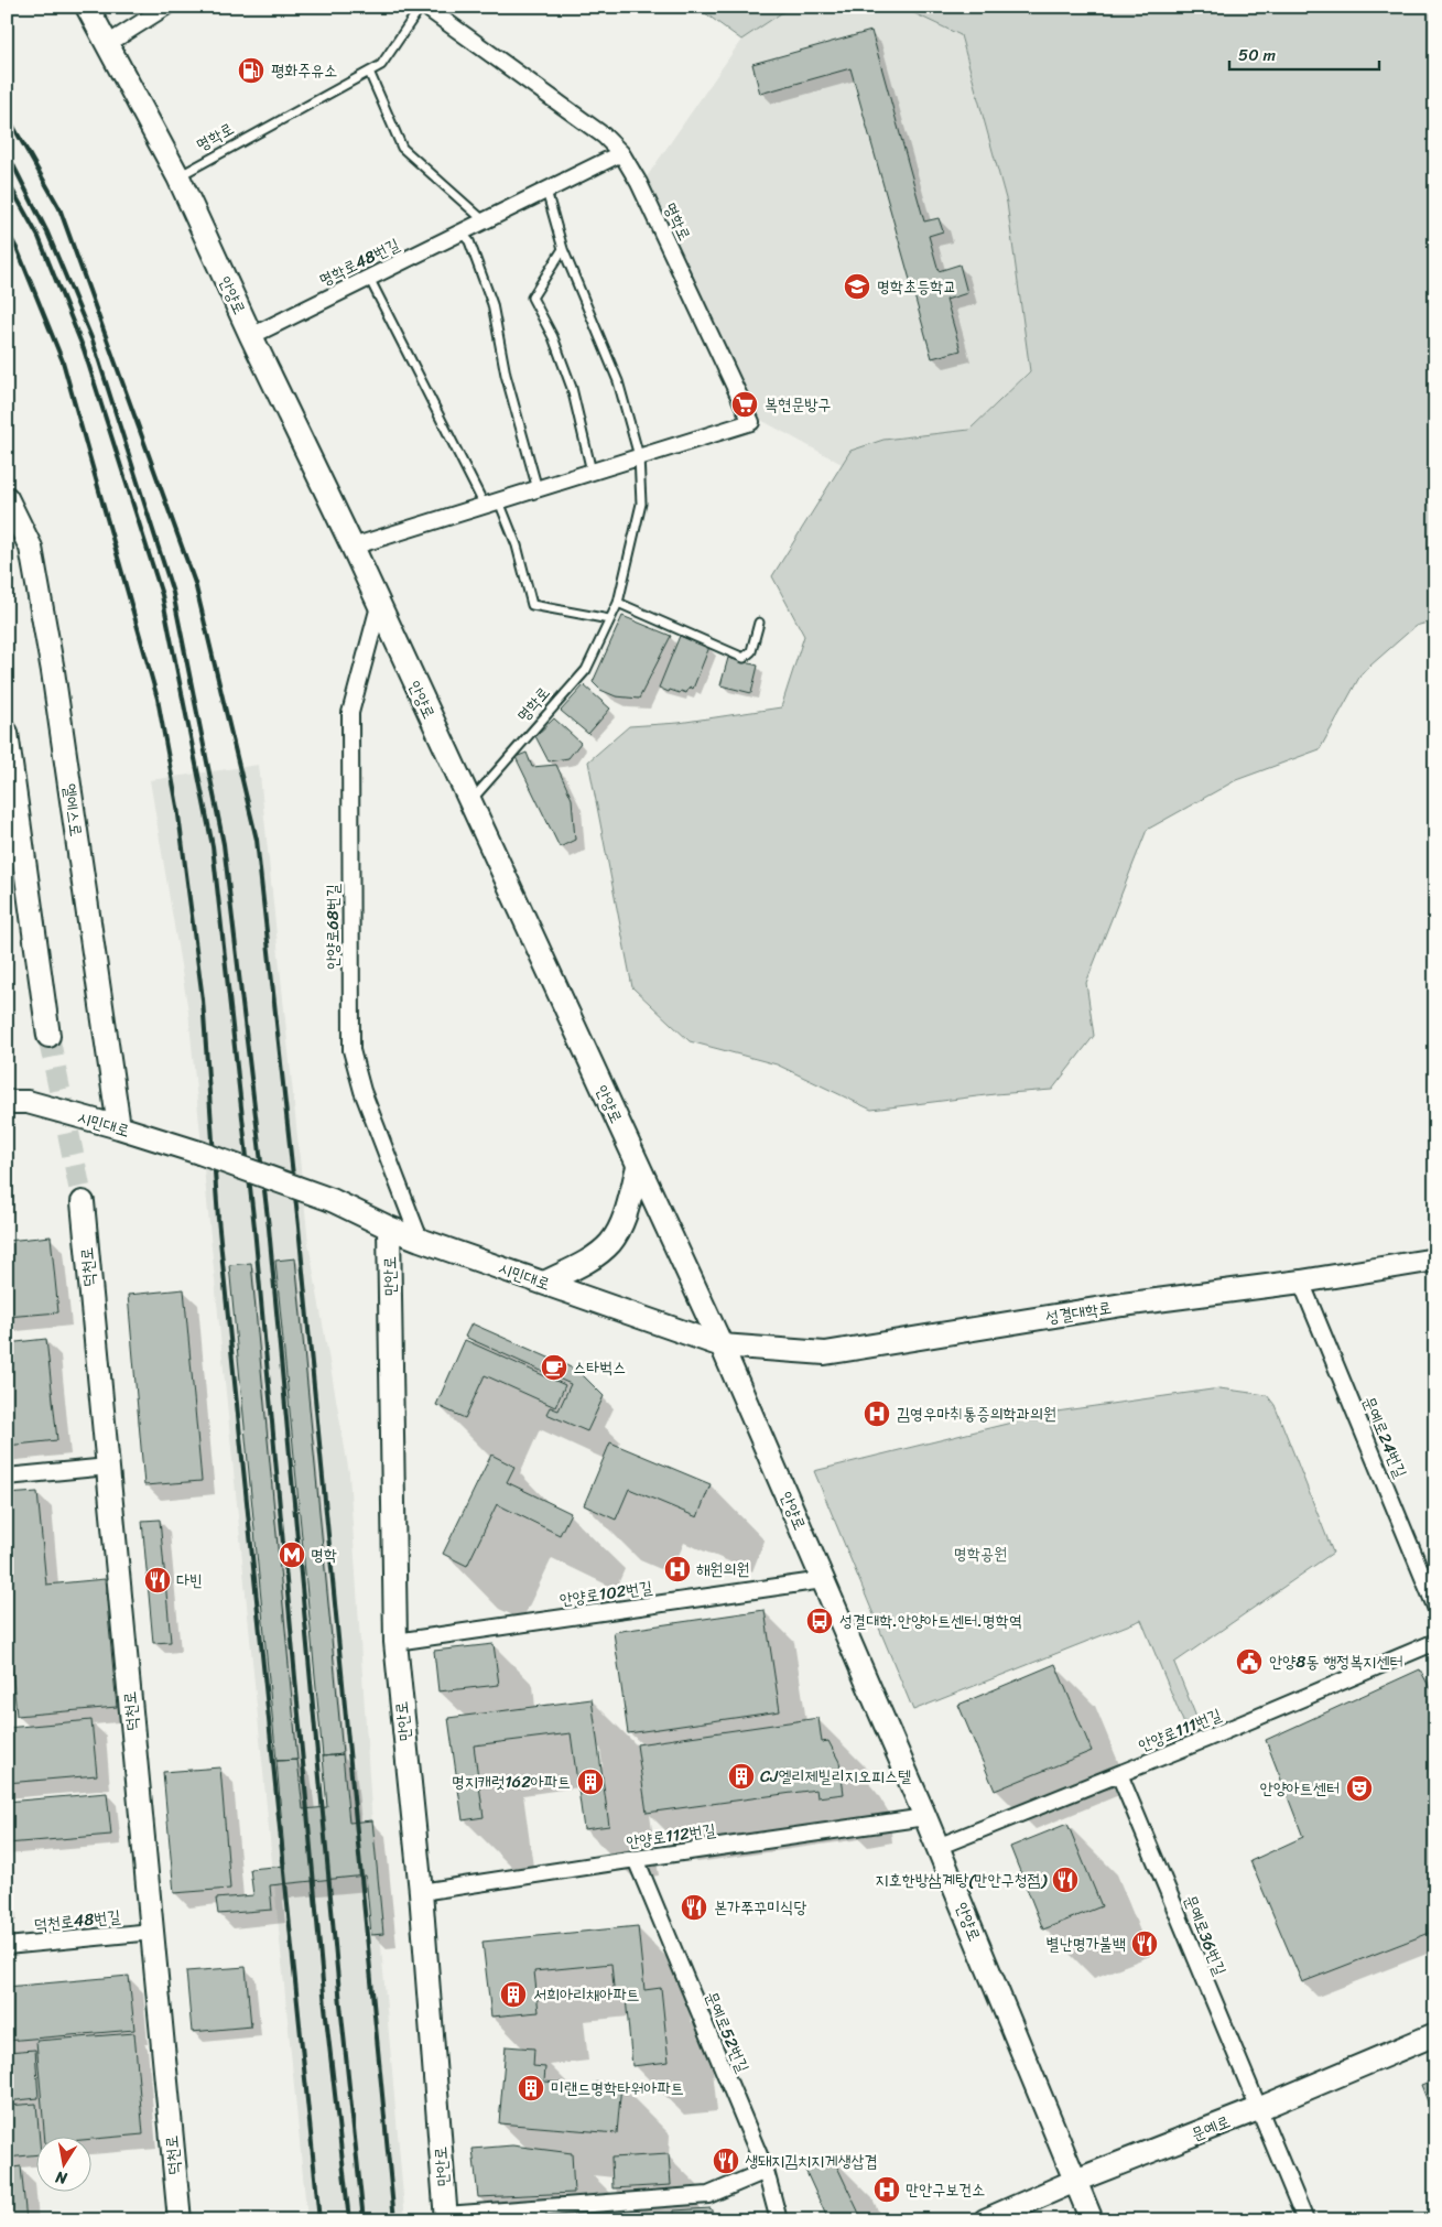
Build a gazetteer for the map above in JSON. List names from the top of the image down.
{
  "streets": {
    "street": [
      "명학로",
      "명학로48번길",
      "안양로",
      "엘에스로",
      "안양로68번길",
      "시민대로",
      "덕천로",
      "만안로",
      "성결대학로",
      "문예로24번길",
      "안양로102번길",
      "안양로111번길",
      "안양로112번길",
      "덕천로48번길",
      "문예로36번길",
      "문예로52번길",
      "문예로"
    ]
  },
  "crossings": [
    ["명학로", "명학로48번길"],
    ["명학로", "안양로"],
    ["명학로48번길", "안양로"],
    ["안양로", "안양로68번길"],
    ["안양로", "시민대로"],
    ["안양로", "성결대학로"],
    ["안양로", "안양로102번길"],
    ["안양로", "안양로111번길"],
    ["안양로", "안양로112번길"],
    ["안양로", "문예로"],
    ["엘에스로", "시민대로"],
    ["안양로68번길", "시민대로"],
    ["시민대로", "만안로"],
    ["시민대로", "성결대학로"],
    ["덕천로", "덕천로48번길"],
    ["만안로", "안양로102번길"],
    ["만안로", "안양로112번길"],
    ["만안로", "문예로52번길"],
    ["성결대학로", "문예로24번길"],
    ["안양로111번길", "문예로36번길"],
    ["안양로112번길", "문예로52번길"],
    ["문예로36번길", "문예로"]
  ],
  "parks": ["명학공원"],
  "places": {
    "fuel station": ["평화주유소"],
    "school or university": ["명학초등학교"],
    "supermarket": ["복현문방구"],
    "cafe": ["스타벅스"],
    "hospital": ["김영우마취통증의학과의원", "해원의원", "만안구보건소"],
    "metro station": ["명학"],
    "restaurant": [
      "다빈",
      "지호한방삼계탕(만안구청점)",
      "본가쭈꾸미식당",
      "별난명가불백",
      "생돼지김치지게생삽겹"
    ],
    "bus stop": ["성결대학.안양아트센터.명학역"],
    "public building": ["안양8동 행정복지센터"],
    "building": [
      "CJ엘리제빌리지오피스텔",
      "명지캐럿162아파트",
      "서희아리채아파트",
      "미랜드명학타워아파트"
    ],
    "theatre": ["안양아트센터"]
  },
  "scale_bar": "50 m",
  "north": "bottom"
}
